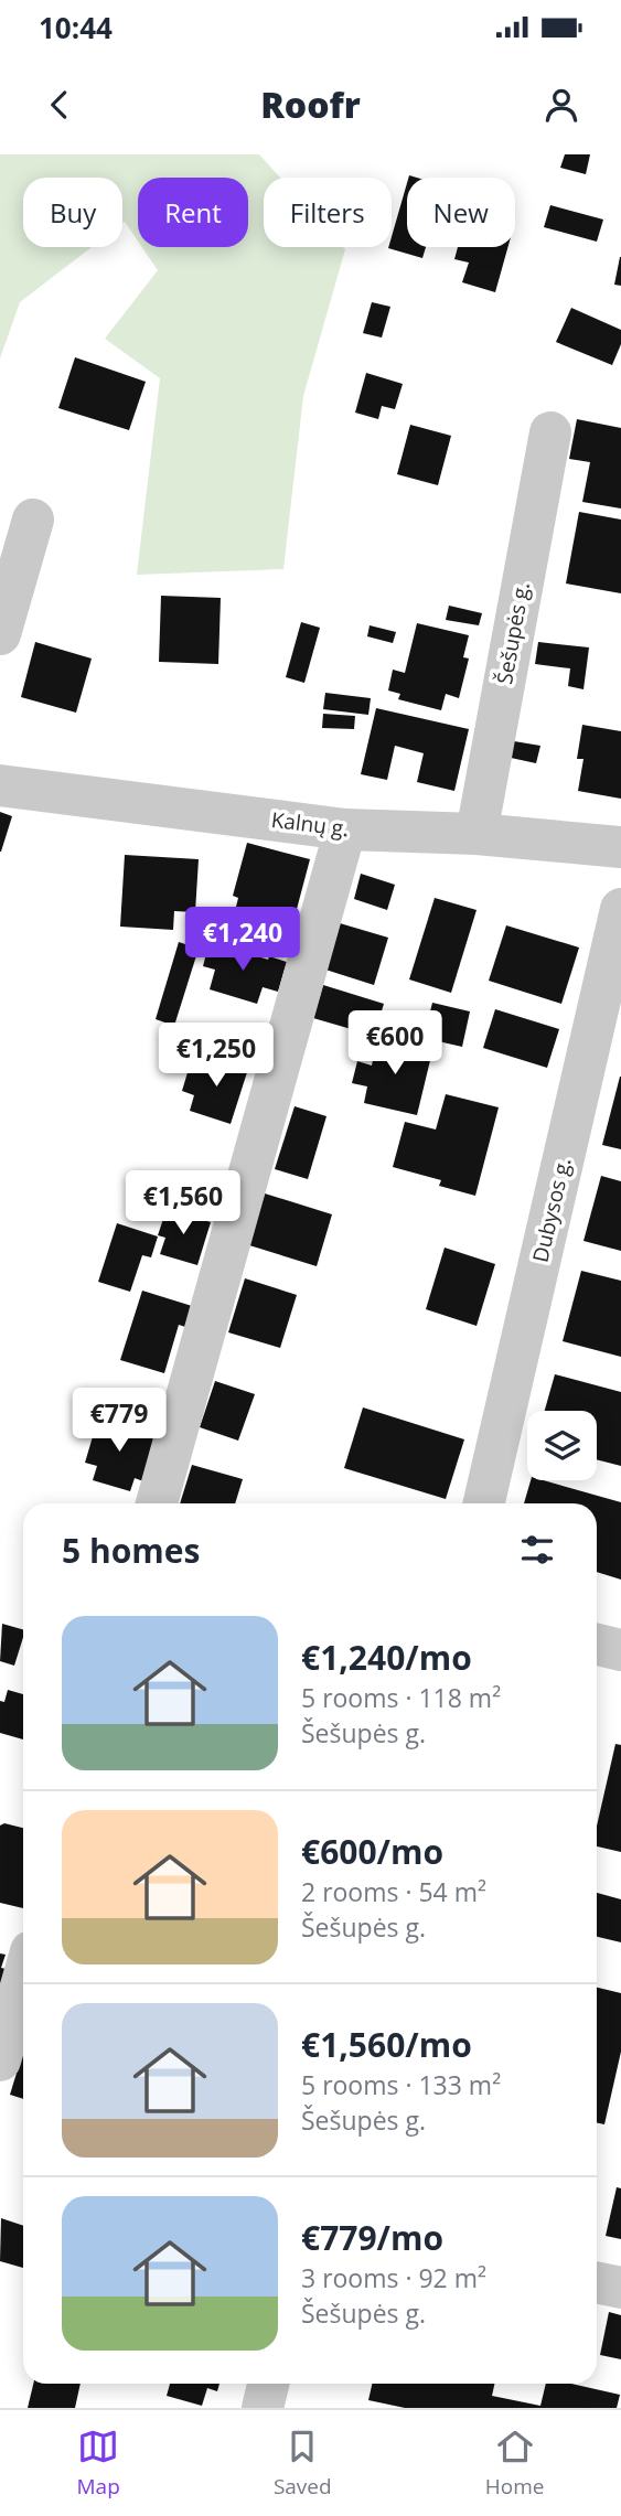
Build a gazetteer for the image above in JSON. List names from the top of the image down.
{
  "streets": {
    "street": ["Šešupės g.", "Kalnų g.", "Dubysos g."]
  },
  "crossings": [
    ["Šešupės g.", "Kalnų g."]
  ],
  "page": {
    "status": "10:44",
    "header": "Roofr",
    "chip": [
      "Buy",
      "Rent",
      "Filters",
      "New"
    ],
    "price": [
      "€1,240",
      "€600",
      "€1,250",
      "€1,560",
      "€779"
    ],
    "heading": "5 homes",
    "list": [
      {
        "name": "€1,240/mo",
        "note": "5 rooms · 118 m² · Šešupės g."
      },
      {
        "name": "€600/mo",
        "note": "2 rooms · 54 m² · Šešupės g."
      },
      {
        "name": "€1,560/mo",
        "note": "5 rooms · 133 m² · Šešupės g."
      },
      {
        "name": "€779/mo",
        "note": "3 rooms · 92 m² · Šešupės g."
      }
    ],
    "tabs": ["Map", "Saved", "Home"]
  }
}
